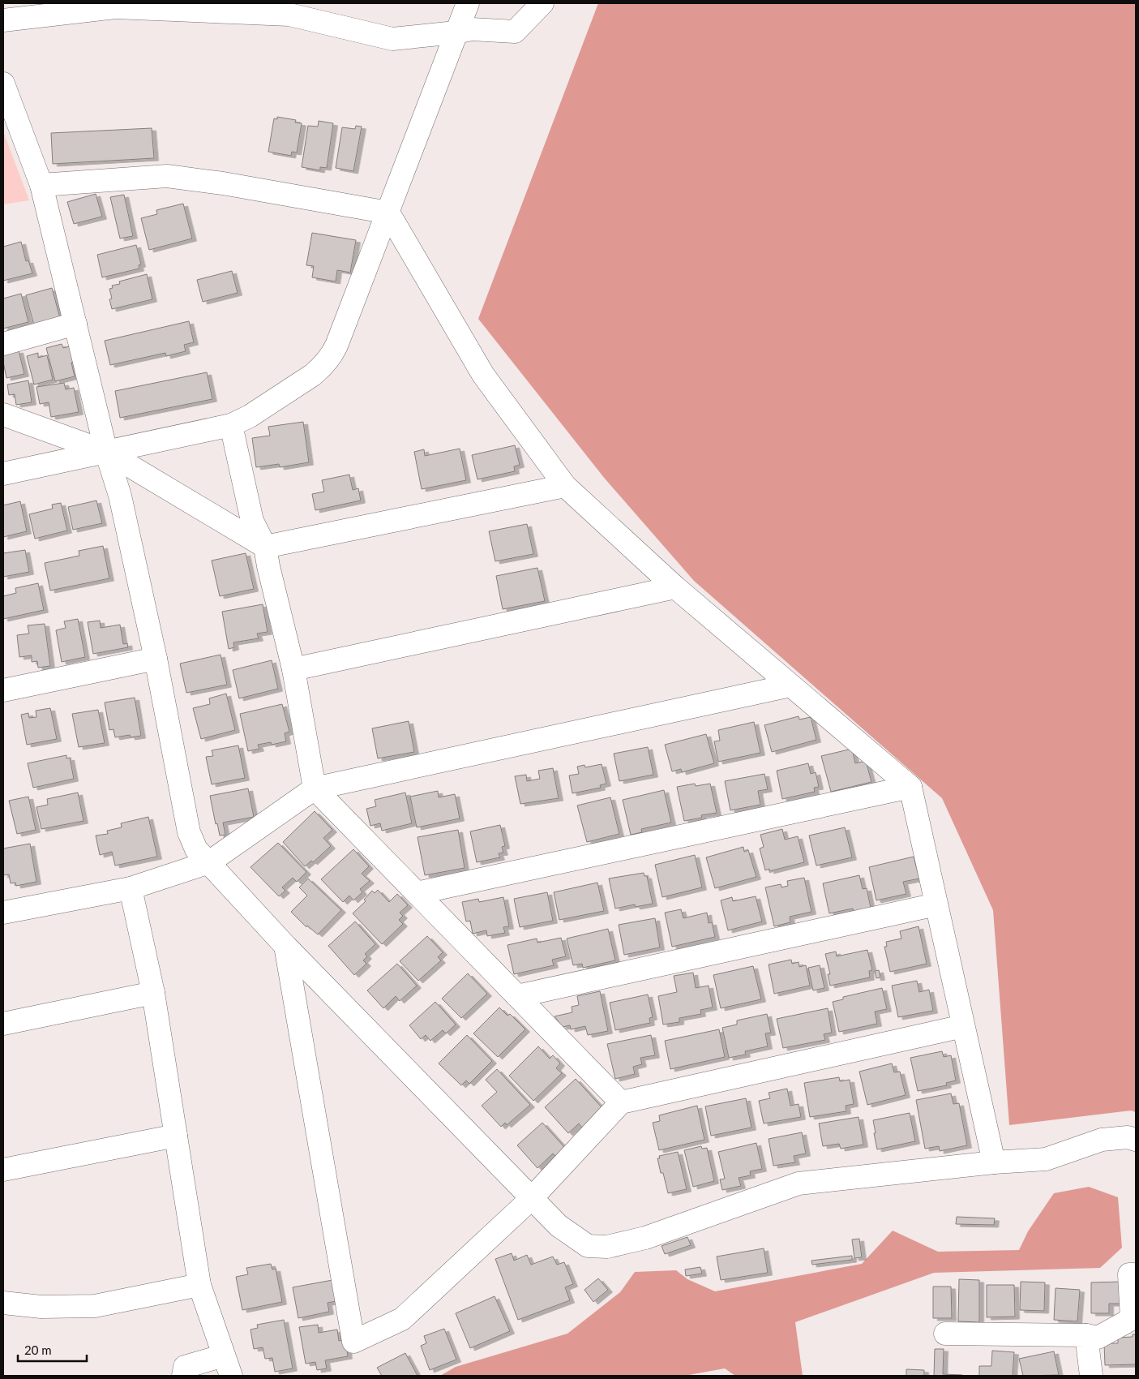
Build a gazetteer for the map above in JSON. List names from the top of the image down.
{
  "scale_bar": "20 m"
}
